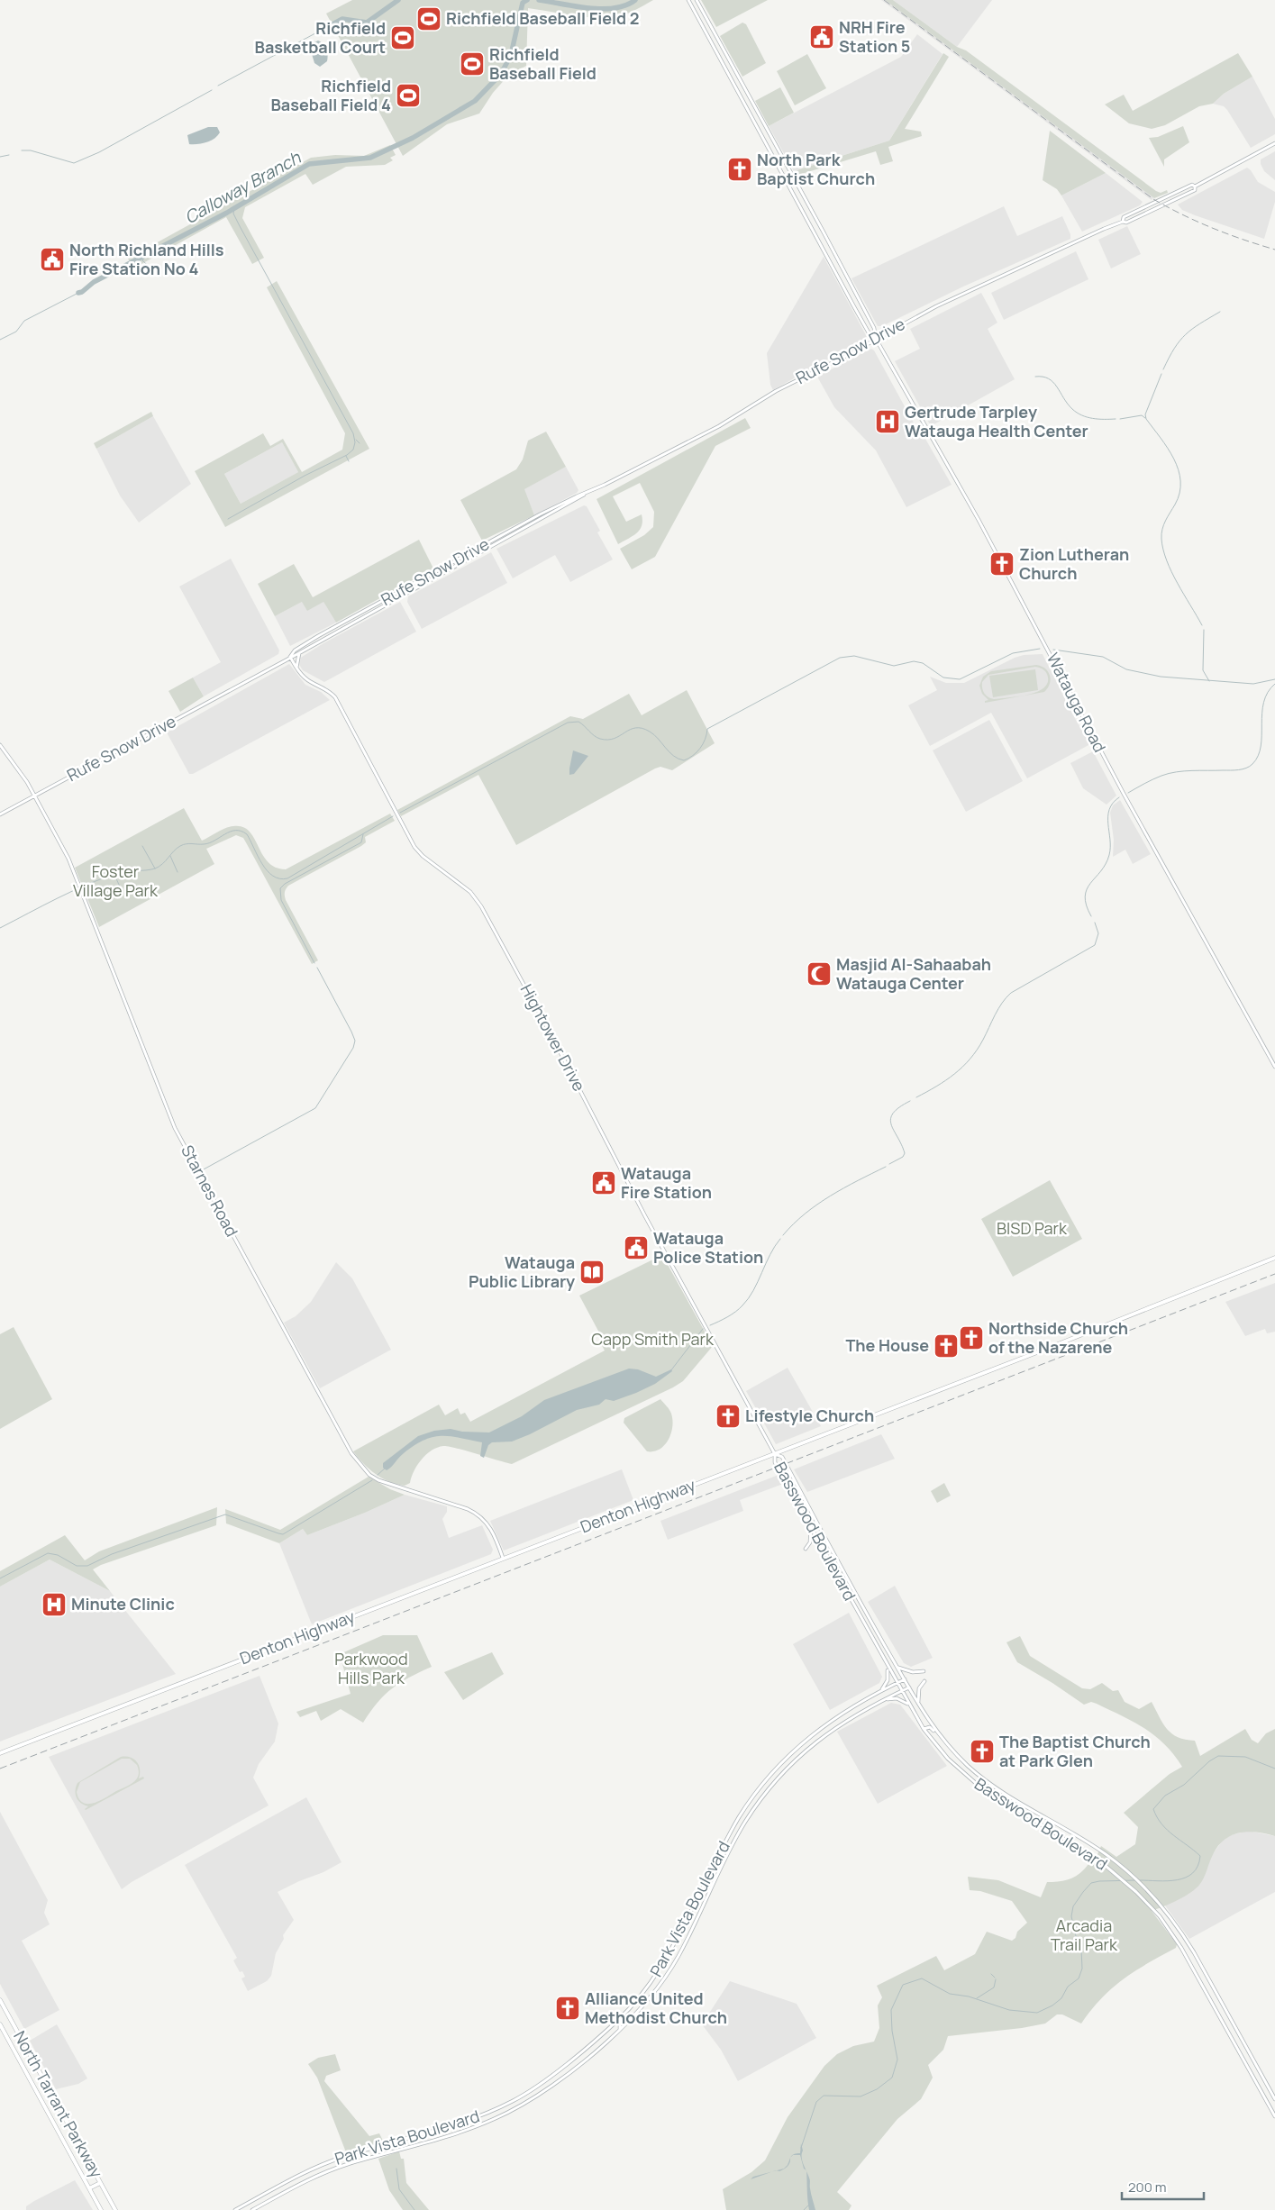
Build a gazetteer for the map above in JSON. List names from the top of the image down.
{
  "streets": {
    "main road": [
      "Rufe Snow Drive",
      "Watauga Road",
      "Hightower Drive",
      "Starnes Road",
      "Denton Highway",
      "Basswood Boulevard",
      "Park Vista Boulevard",
      "North Tarrant Parkway"
    ]
  },
  "crossings": [
    ["Rufe Snow Drive", "Watauga Road"],
    ["Rufe Snow Drive", "Hightower Drive"],
    ["Rufe Snow Drive", "Starnes Road"],
    ["Hightower Drive", "Denton Highway"],
    ["Hightower Drive", "Basswood Boulevard"],
    ["Starnes Road", "Denton Highway"],
    ["Denton Highway", "Basswood Boulevard"],
    ["Basswood Boulevard", "Park Vista Boulevard"]
  ],
  "water": ["Calloway Branch"],
  "parks": [
    "Foster Village Park",
    "BISD Park",
    "Capp Smith Park",
    "Parkwood Hills Park",
    "Arcadia Trail Park"
  ],
  "places": {
    "sports": [
      "Richfield Baseball Field 2",
      "Richfield Basketball Court",
      "Richfield Baseball Field",
      "Richfield Baseball Field 4"
    ],
    "public building": [
      "NRH Fire Station 5",
      "North Richland Hills Fire Station No 4",
      "Watauga Fire Station",
      "Watauga Police Station"
    ],
    "church": [
      "North Park Baptist Church",
      "Zion Lutheran Church",
      "Northside Church of the Nazarene",
      "The House",
      "Lifestyle Church",
      "The Baptist Church at Park Glen",
      "Alliance United Methodist Church"
    ],
    "hospital": ["Gertrude Tarpley Watauga Health Center", "Minute Clinic"],
    "mosque": ["Masjid Al-Sahaabah Watauga Center"],
    "library": ["Watauga Public Library"]
  },
  "scale_bar": "200 m"
}
